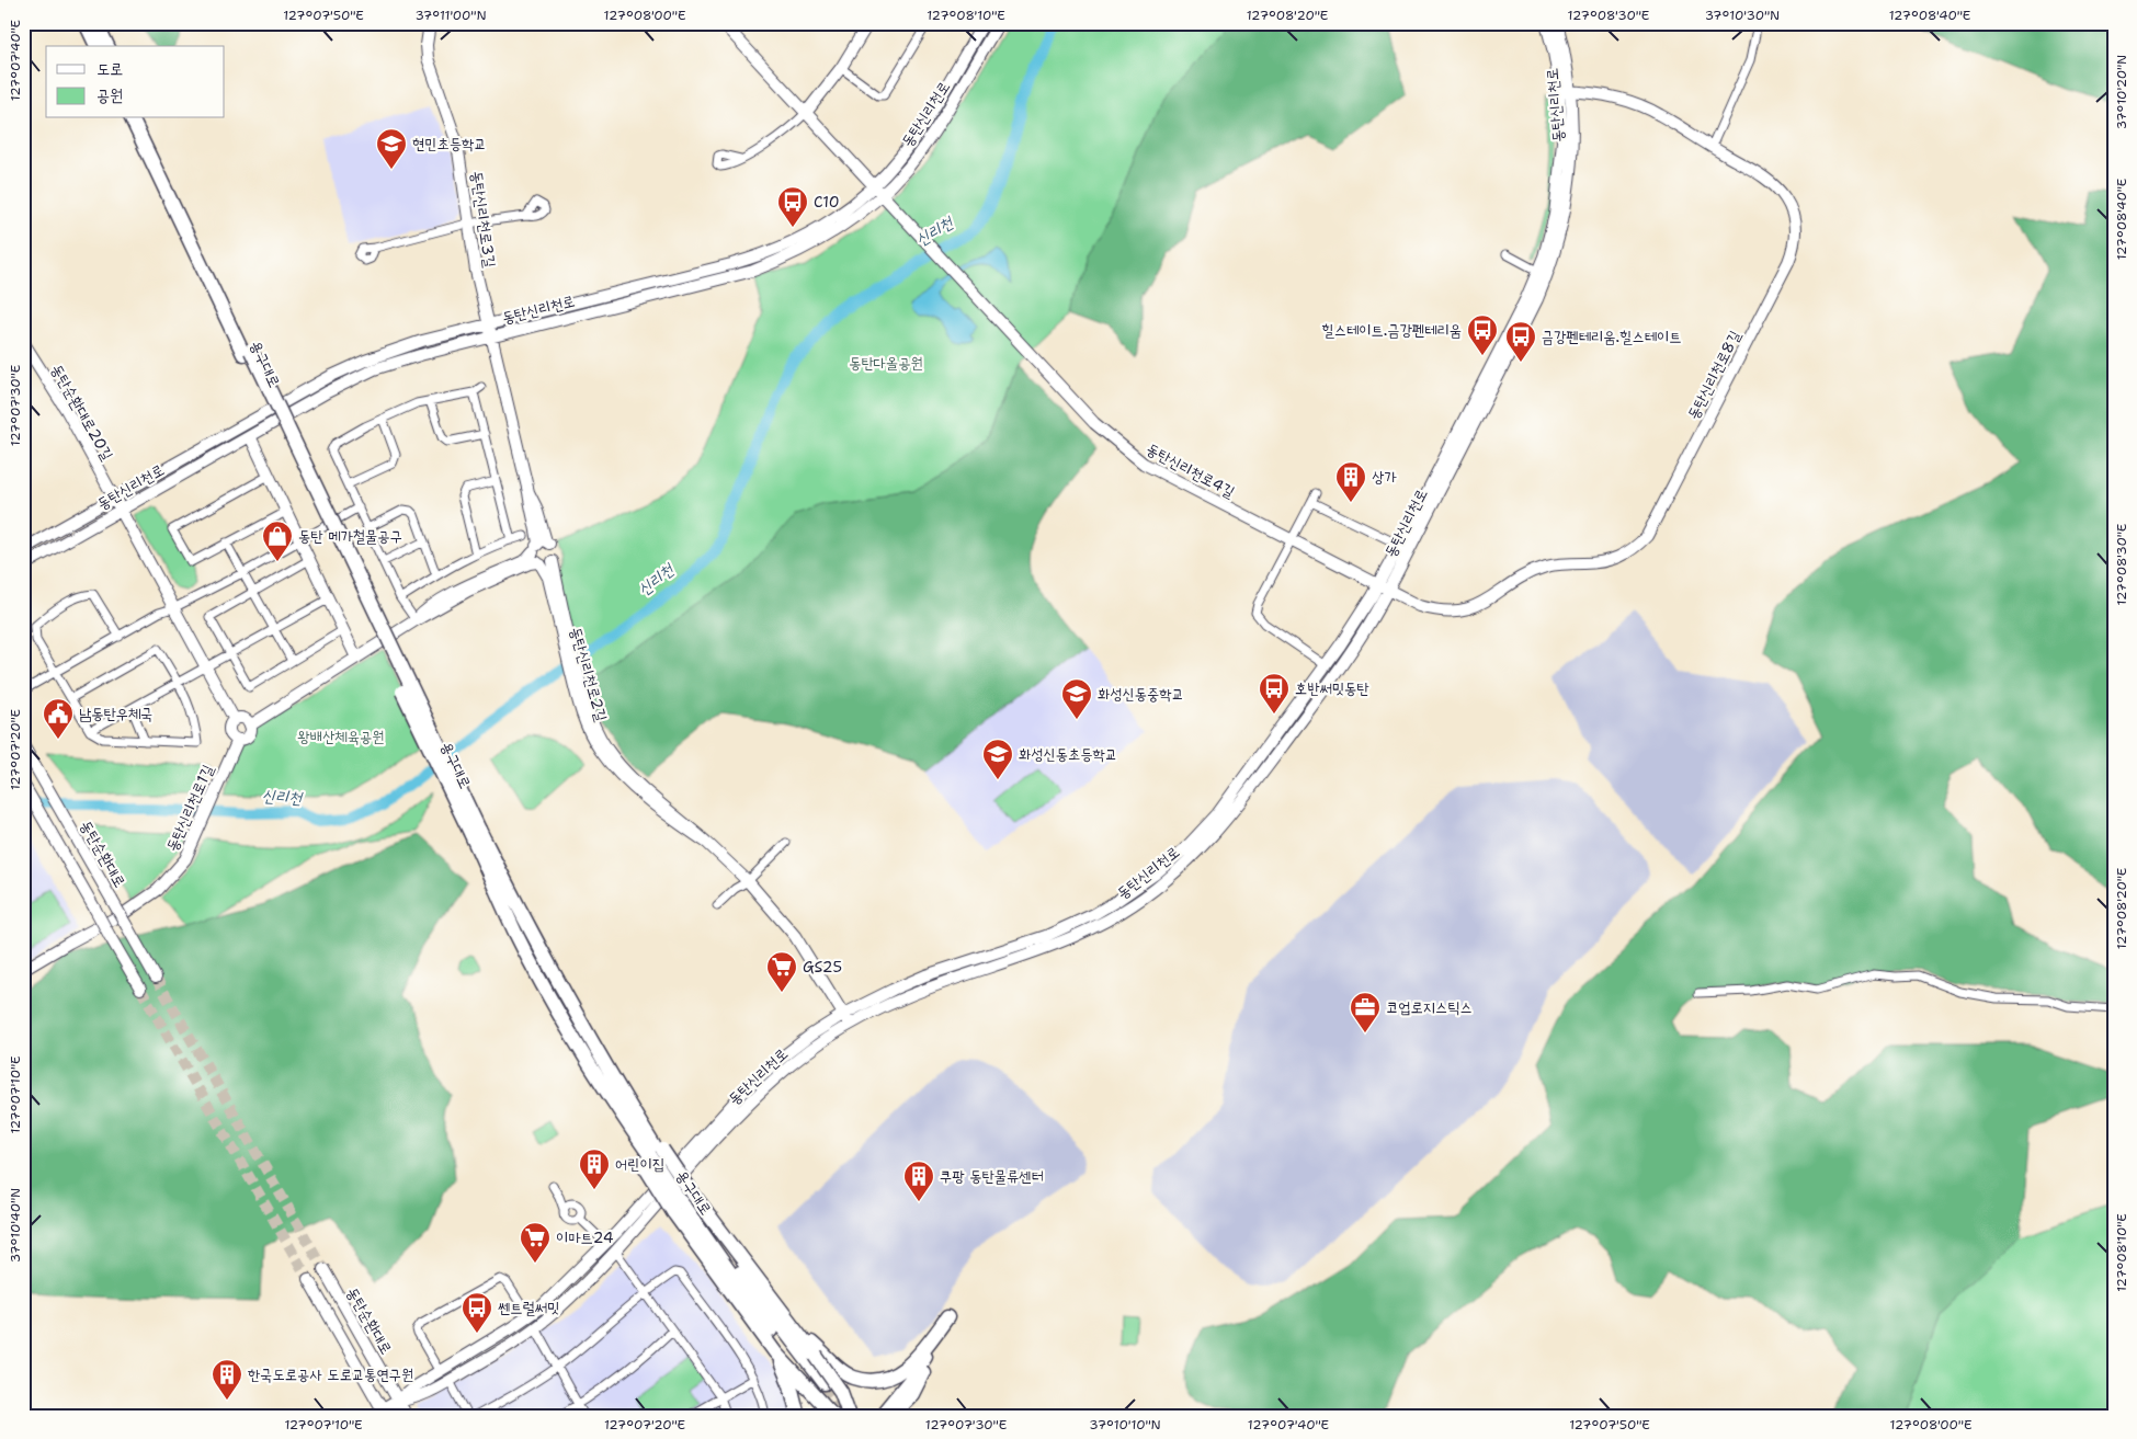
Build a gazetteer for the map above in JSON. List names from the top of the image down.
{
  "streets": {
    "highway": ["용구대로"],
    "main road": [
      "동탄신리천로",
      "동탄신리천로3길",
      "동탄신리천로8길",
      "동탄순환대로20길",
      "동탄신리천로4길",
      "동탄신리천로2길",
      "동탄신리천로1길",
      "동탄순환대로"
    ]
  },
  "crossings": [
    ["동탄신리천로", "동탄신리천로3길"],
    ["동탄신리천로", "동탄신리천로8길"],
    ["동탄신리천로", "동탄순환대로20길"],
    ["동탄신리천로", "동탄신리천로4길"],
    ["동탄신리천로", "동탄신리천로2길"],
    ["동탄신리천로", "동탄순환대로"],
    ["동탄신리천로8길", "동탄신리천로4길"]
  ],
  "water": ["신리천"],
  "parks": ["동탄다올공원", "왕배산체육공원"],
  "places": {
    "school or university": ["현민초등학교", "화성신동중학교", "화성신동초등학교"],
    "bus stop": [
      "C10",
      "힐스테이트.금강펜테리움",
      "금강펜테리움.힐스테이트",
      "호반써밋동탄",
      "쎈트럴써밋"
    ],
    "building": [
      "상가",
      "어린이집",
      "쿠팡 동탄물류센터",
      "한국도로공사 도로교통연구원"
    ],
    "shop": ["동탄 메가철물공구"],
    "public building": ["남동탄우체국"],
    "supermarket": ["GS25", "이마트24"],
    "office": ["코업로지스틱스"]
  },
  "legend": ["도로", "공원"],
  "coordinates": [
    "127°07'50\"E",
    "37°11'00\"N",
    "127°08'00\"E",
    "127°08'10\"E",
    "127°08'20\"E",
    "127°08'30\"E",
    "37°10'30\"N",
    "127°08'40\"E",
    "127°07'40\"E",
    "37°10'20\"N",
    "127°07'30\"E",
    "127°07'20\"E",
    "127°07'10\"E",
    "37°10'40\"N",
    "37°10'10\"N"
  ]
}
